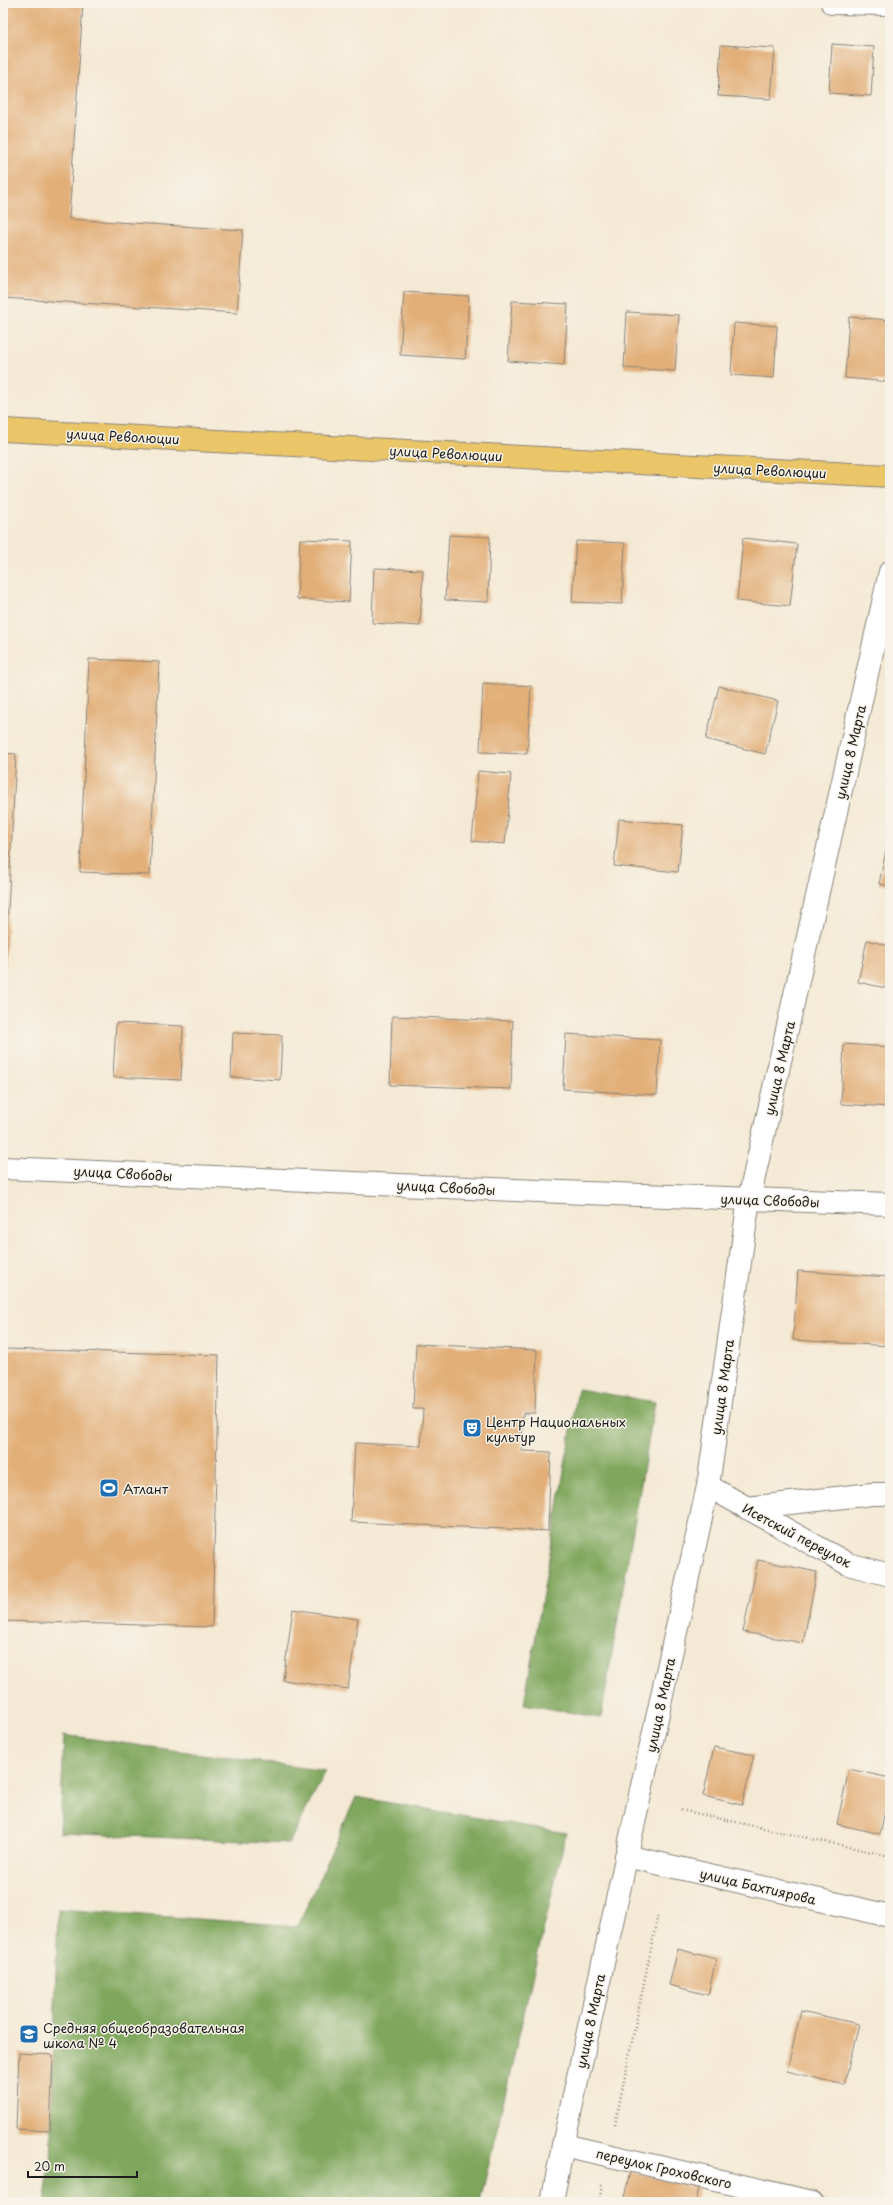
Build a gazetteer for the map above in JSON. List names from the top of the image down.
{
  "streets": {
    "main road": ["улица Революции"],
    "street": [
      "улица 8 Марта",
      "улица Свободы",
      "Исетский переулок",
      "улица Бахтиярова",
      "переулок Гроховского"
    ]
  },
  "crossings": [
    ["улица 8 Марта", "улица Свободы"],
    ["улица 8 Марта", "Исетский переулок"],
    ["улица 8 Марта", "улица Бахтиярова"],
    ["улица 8 Марта", "переулок Гроховского"]
  ],
  "places": {
    "theatre": ["Центр Национальных культур"],
    "sports": ["Атлант"],
    "school or university": ["Средняя общеобразовательная школа № 4"]
  },
  "scale_bar": "20 m"
}
